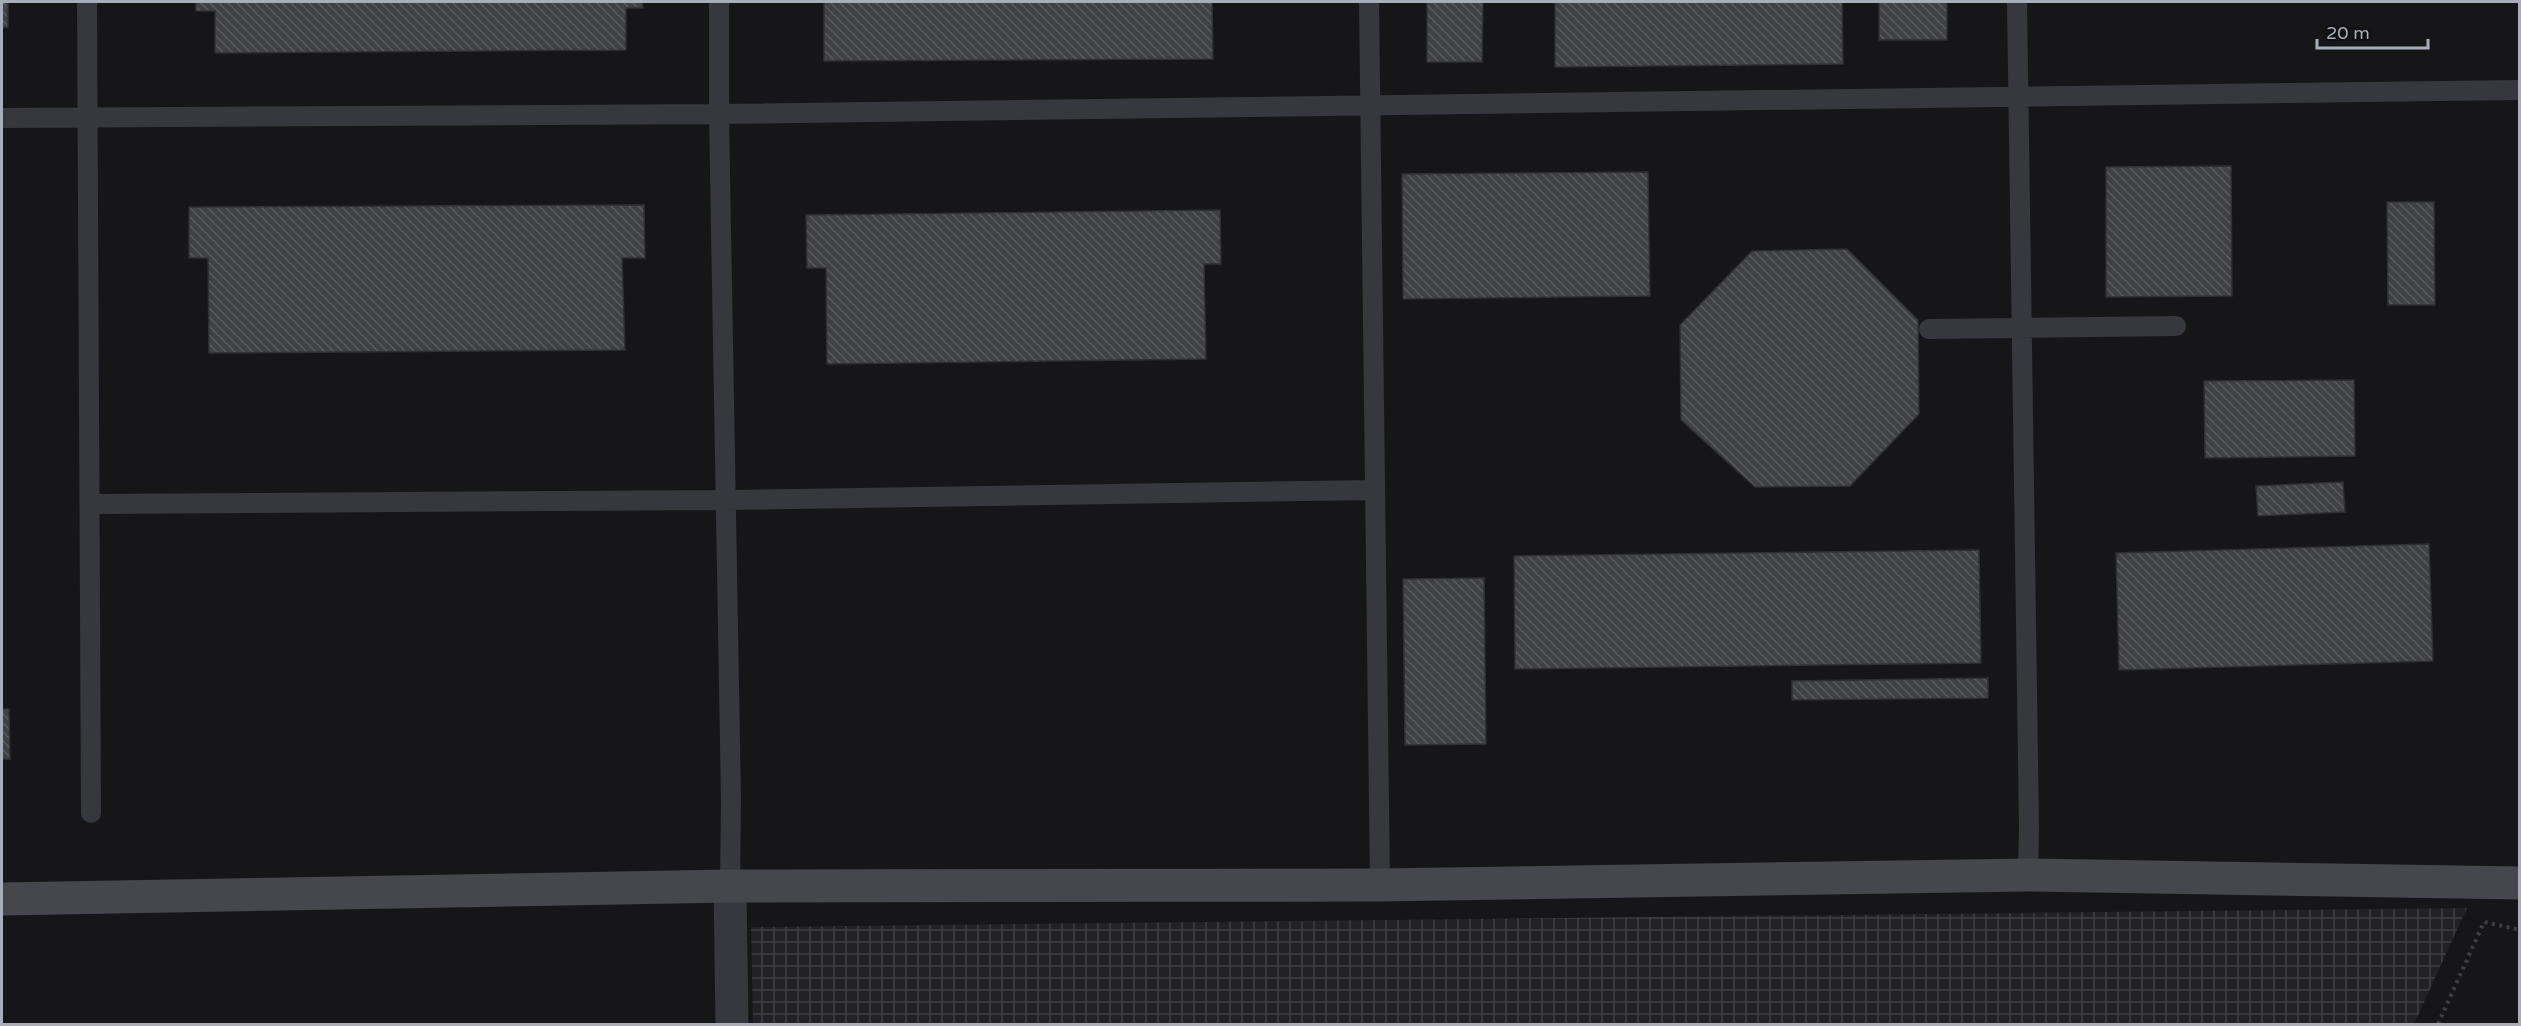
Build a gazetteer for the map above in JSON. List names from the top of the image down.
{
  "scale_bar": "20 m"
}
